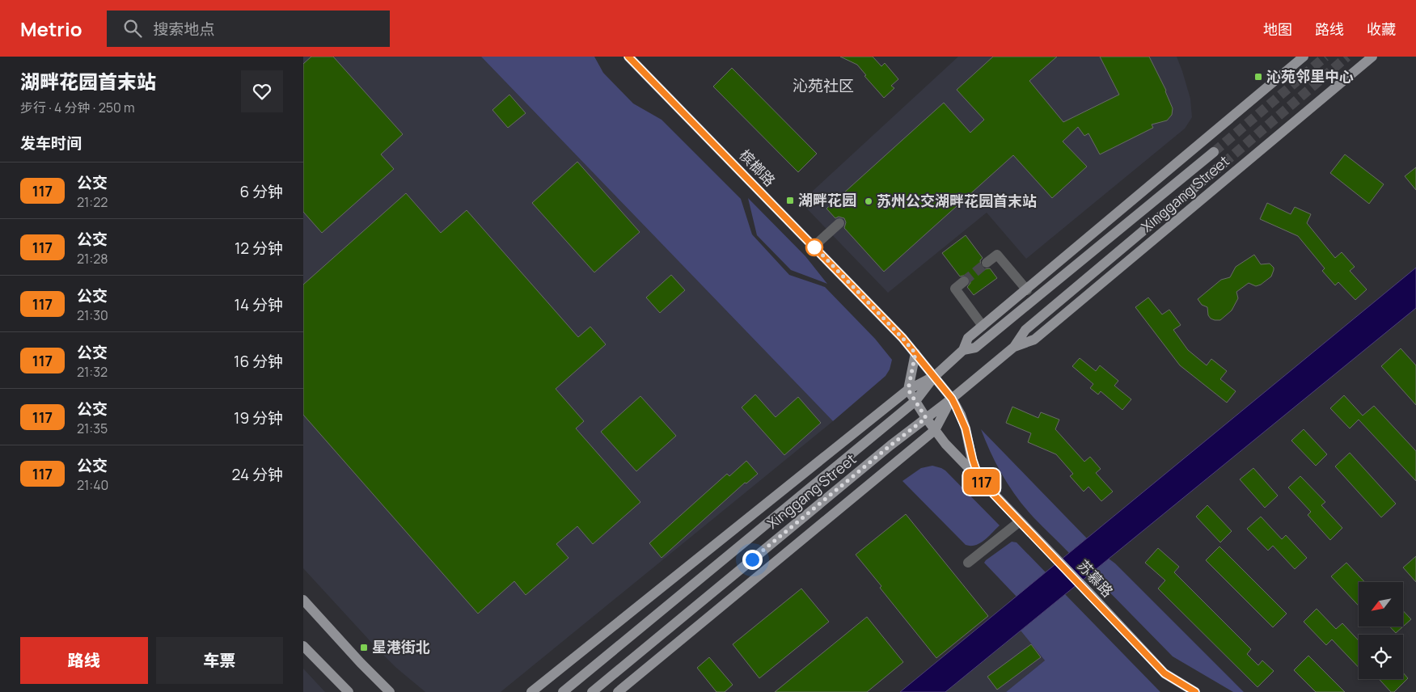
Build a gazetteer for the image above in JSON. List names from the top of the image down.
{
  "streets": {
    "main road": ["槟榔路", "Xinggang Street", "苏慕路"]
  },
  "crossings": [
    ["槟榔路", "苏慕路"],
    ["Xinggang Street", "苏慕路"]
  ],
  "districts": ["沁苑社区"],
  "places": {
    "transit": ["沁苑邻里中心", "湖畔花园", "星港街北"],
    "other": ["苏州公交湖畔花园首末站"]
  },
  "lines": ["bus line 117"],
  "north": "bottom left",
  "page": {
    "header": "Metrio",
    "search": "搜索地点",
    "nav": ["地图", "路线", "收藏"],
    "heading": [
      ["湖畔花园首末站", "步行 · 4 分钟 · 250 m"],
      "发车时间"
    ],
    "on_map": "117",
    "list": [
      {
        "mark": "117",
        "name": "公交",
        "note": "21:22",
        "value": "6 分钟"
      },
      {
        "mark": "117",
        "name": "公交",
        "note": "21:28",
        "value": "12 分钟"
      },
      {
        "mark": "117",
        "name": "公交",
        "note": "21:30",
        "value": "14 分钟"
      },
      {
        "mark": "117",
        "name": "公交",
        "note": "21:32",
        "value": "16 分钟"
      },
      {
        "mark": "117",
        "name": "公交",
        "note": "21:35",
        "value": "19 分钟"
      },
      {
        "mark": "117",
        "name": "公交",
        "note": "21:40",
        "value": "24 分钟"
      }
    ],
    "buttons": ["路线", "车票"]
  }
}
